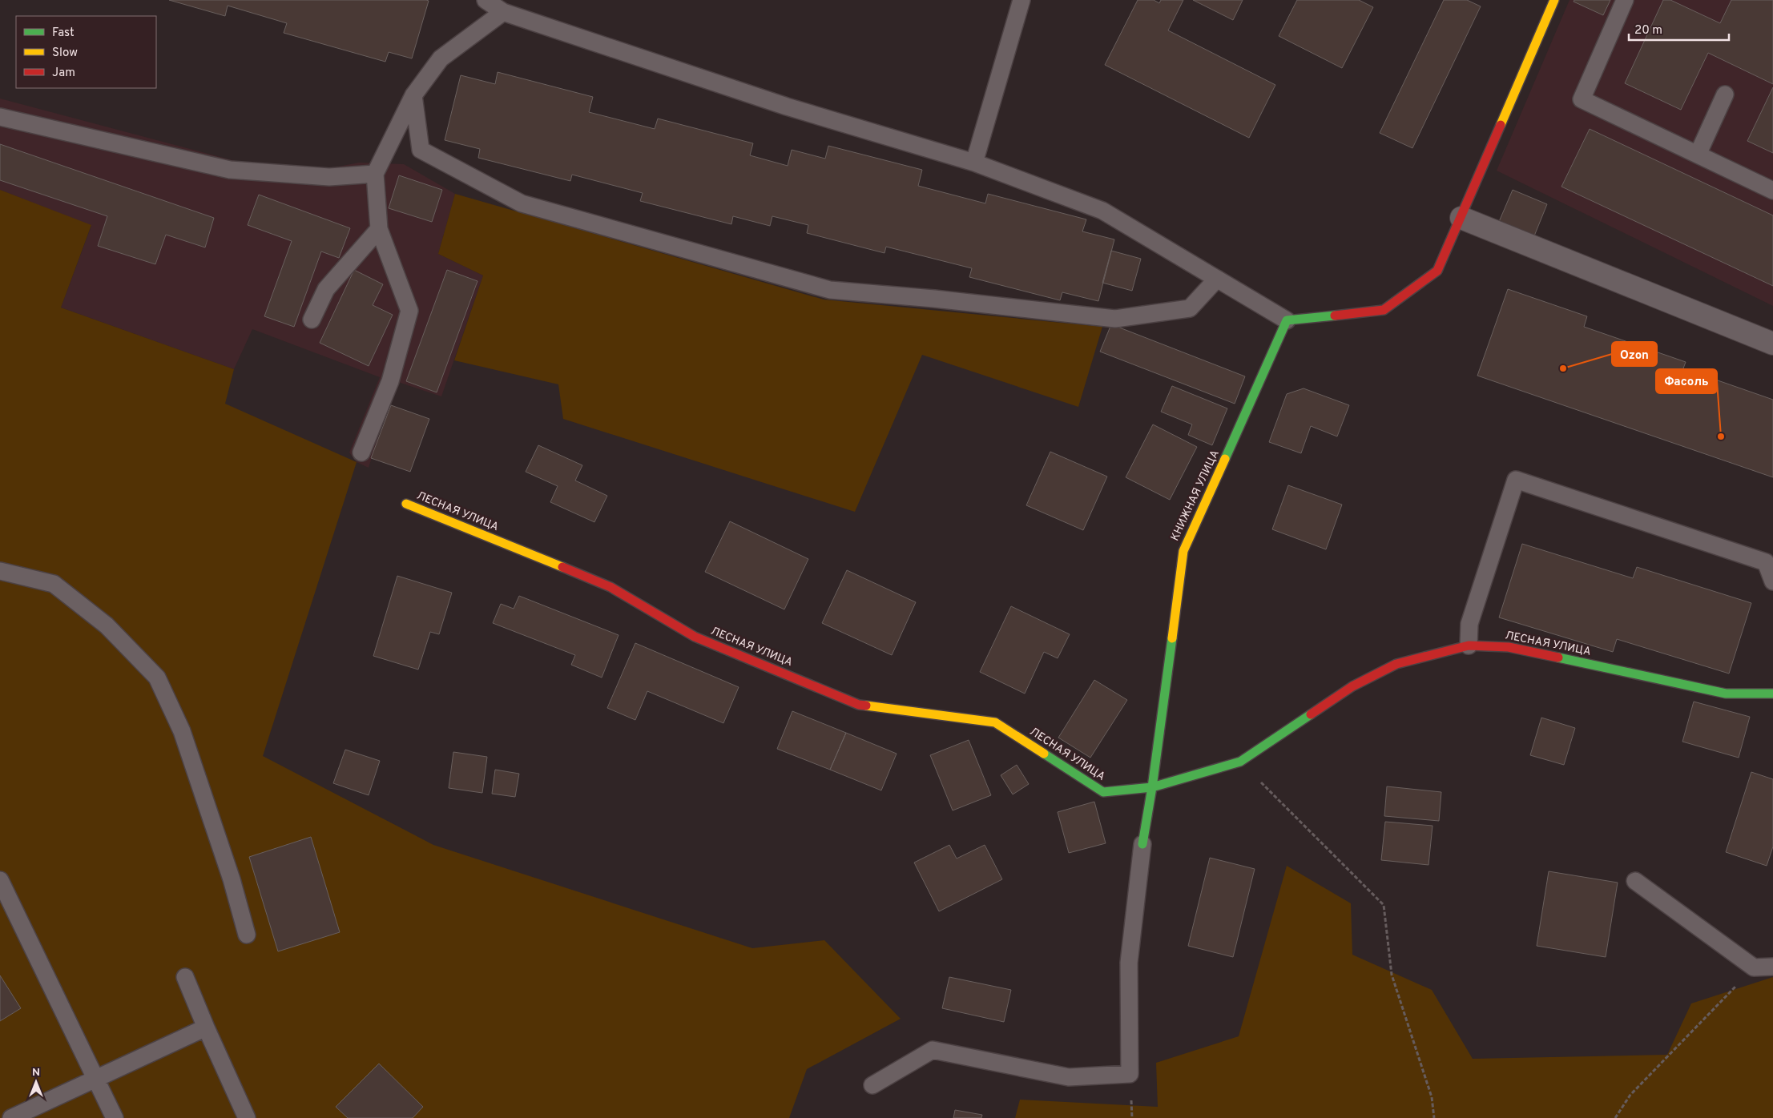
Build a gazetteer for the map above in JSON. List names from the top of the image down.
{
  "streets": {
    "street": ["КНИЖНАЯ УЛИЦА", "ЛЕСНАЯ УЛИЦА"]
  },
  "crossings": [
    ["КНИЖНАЯ УЛИЦА", "ЛЕСНАЯ УЛИЦА"]
  ],
  "places": ["Ozon", "Фасоль"],
  "legend": ["Fast", "Slow", "Jam"],
  "scale_bar": "20 m",
  "north": "top"
}
